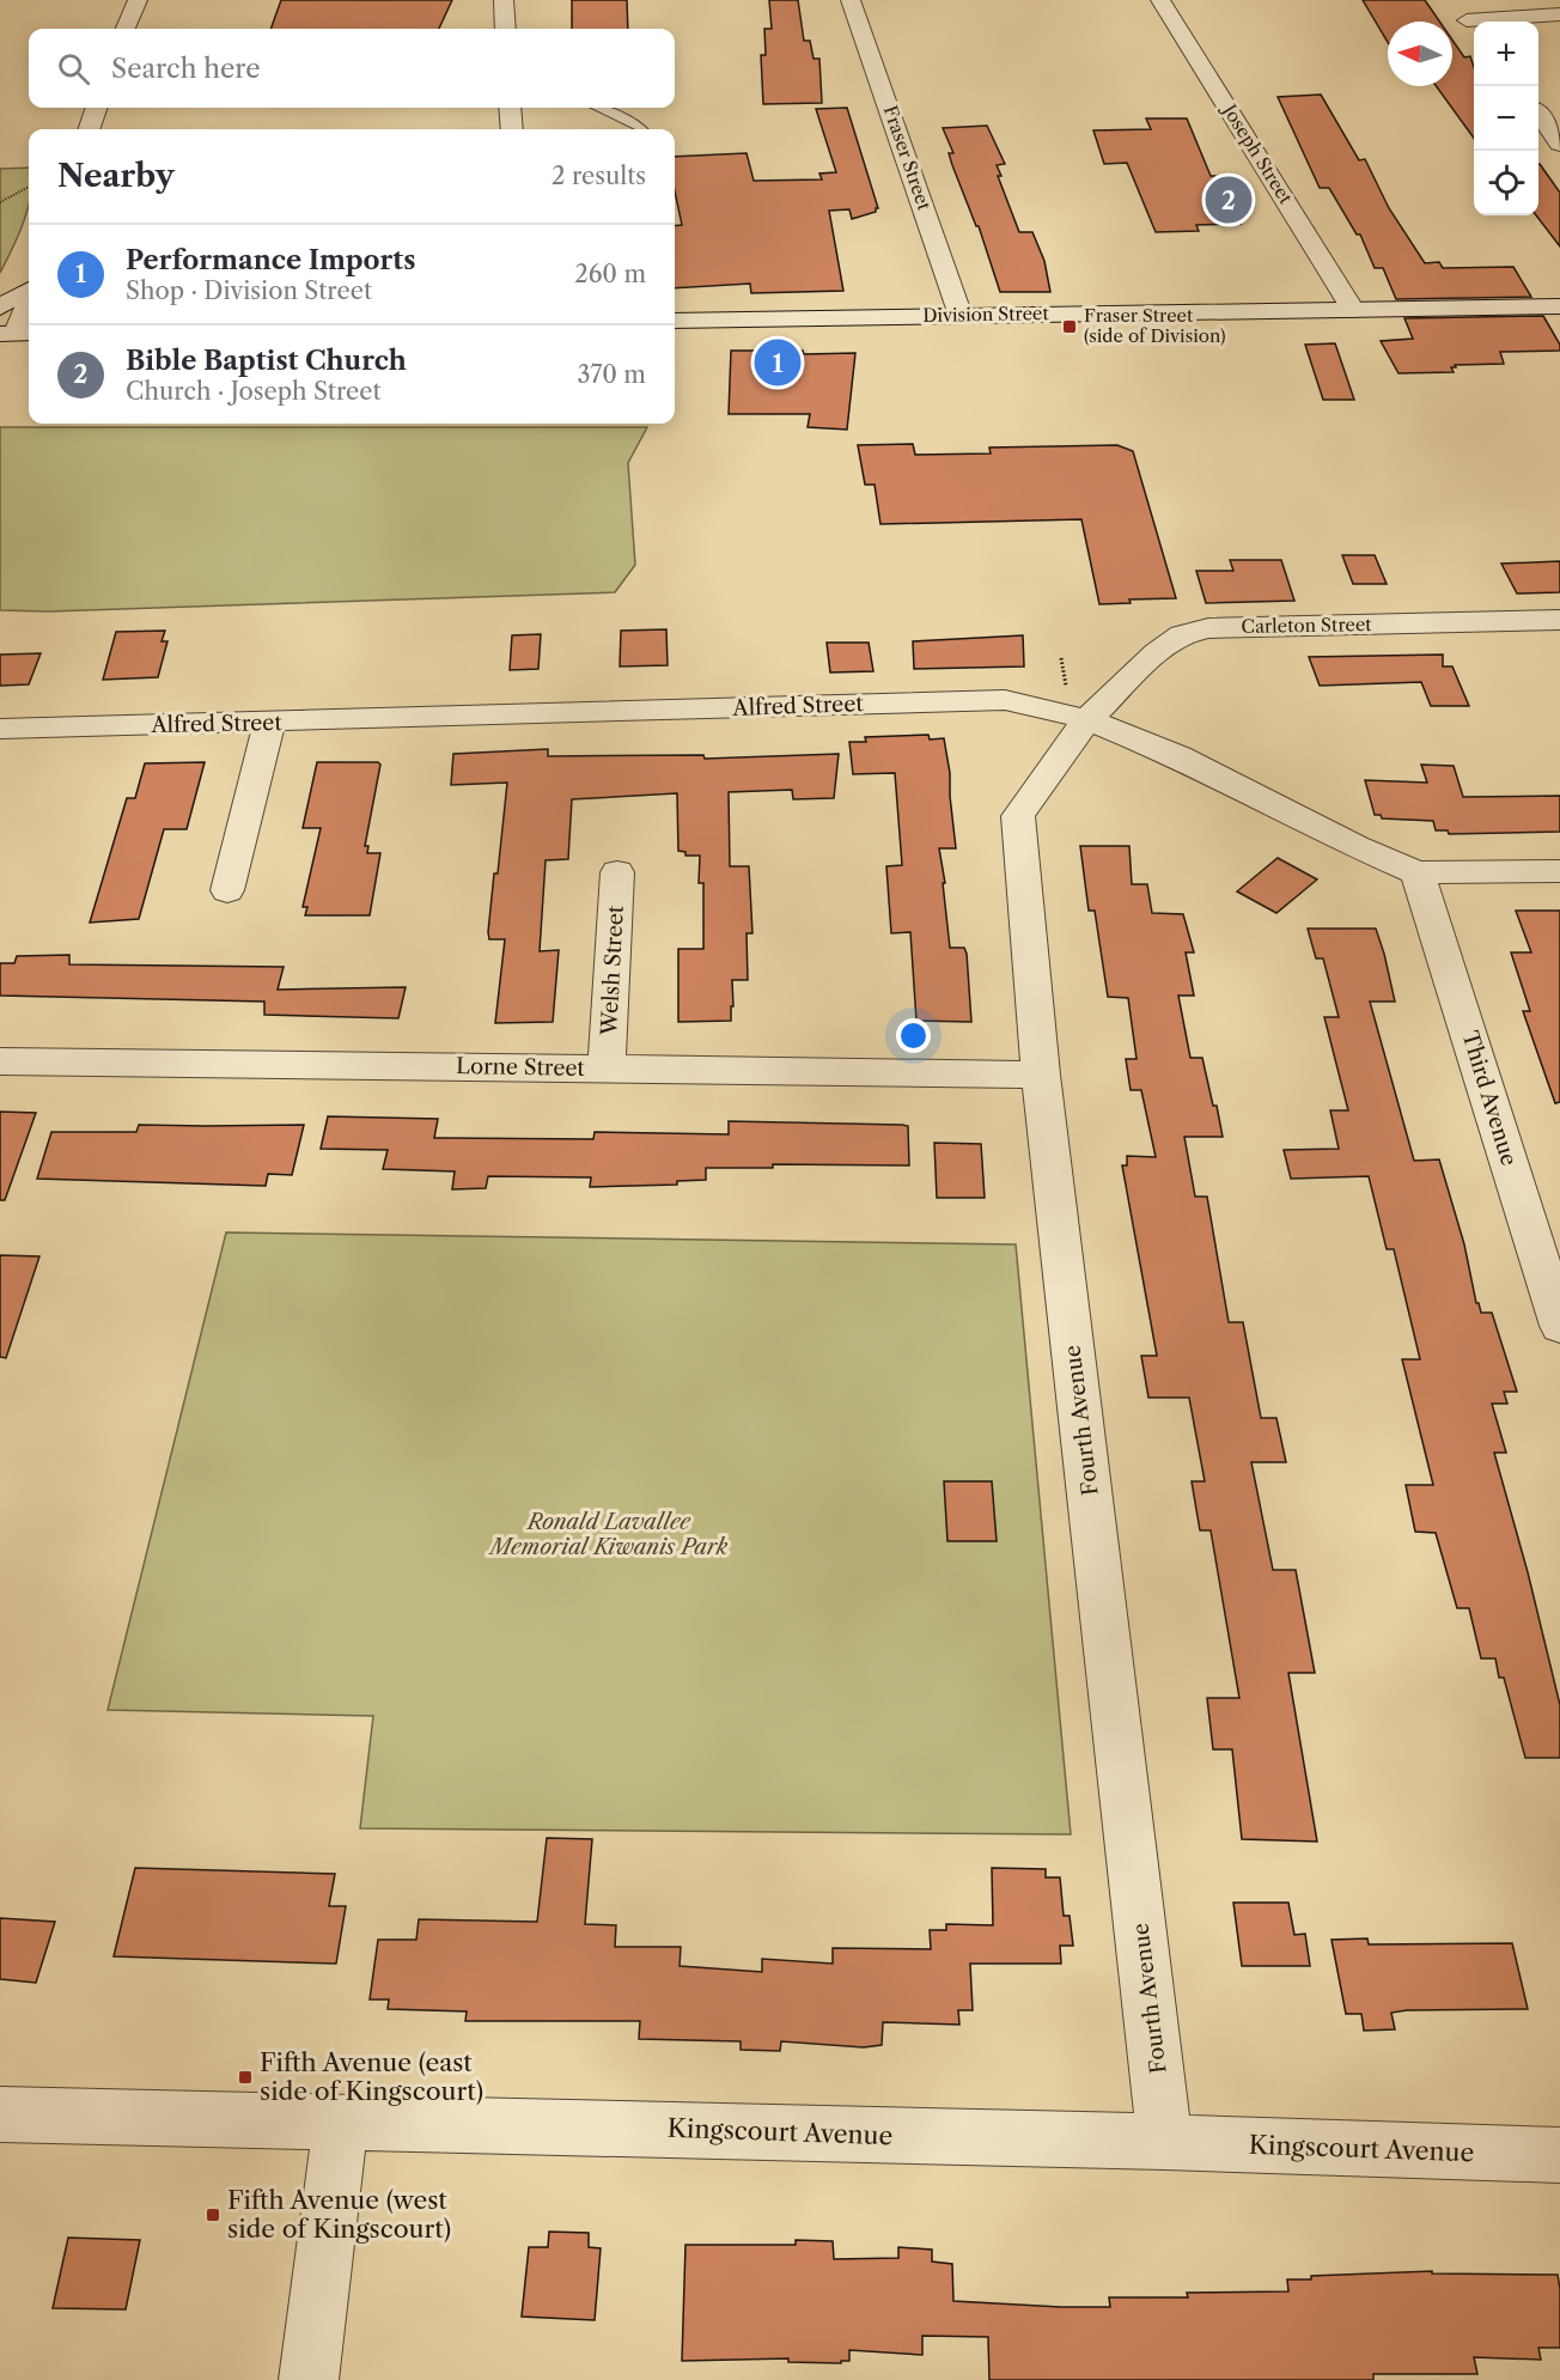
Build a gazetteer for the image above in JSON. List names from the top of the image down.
{
  "streets": {
    "street": [
      "Joseph Street",
      "Fraser Street",
      "Division Street",
      "Carleton Street",
      "Alfred Street",
      "Welsh Street",
      "Lorne Street",
      "Third Avenue",
      "Fourth Avenue",
      "Kingscourt Avenue"
    ]
  },
  "crossings": [
    ["Joseph Street", "Division Street"],
    ["Fraser Street", "Division Street"],
    ["Carleton Street", "Alfred Street"],
    ["Carleton Street", "Fourth Avenue"],
    ["Alfred Street", "Third Avenue"],
    ["Alfred Street", "Fourth Avenue"],
    ["Welsh Street", "Lorne Street"],
    ["Lorne Street", "Fourth Avenue"],
    ["Fourth Avenue", "Kingscourt Avenue"]
  ],
  "parks": ["Ronald Lavallee Memorial Kiwanis Park"],
  "places": {
    "transit": ["Fraser Street (side of Division)", "Fifth Avenue (east side of Kingscourt)", "Fifth Avenue (west side of Kingscourt)"]
  },
  "north": "left",
  "page": {
    "map_buttons": ["+", "−"],
    "search": "Search here",
    "heading": ["Nearby", "2 results"],
    "pins": ["2", "1"],
    "list": [
      {
        "mark": "1",
        "name": "Performance Imports",
        "note": "Shop · Division Street",
        "value": "260 m"
      },
      {
        "mark": "2",
        "name": "Bible Baptist Church",
        "note": "Church · Joseph Street",
        "value": "370 m"
      }
    ]
  }
}
